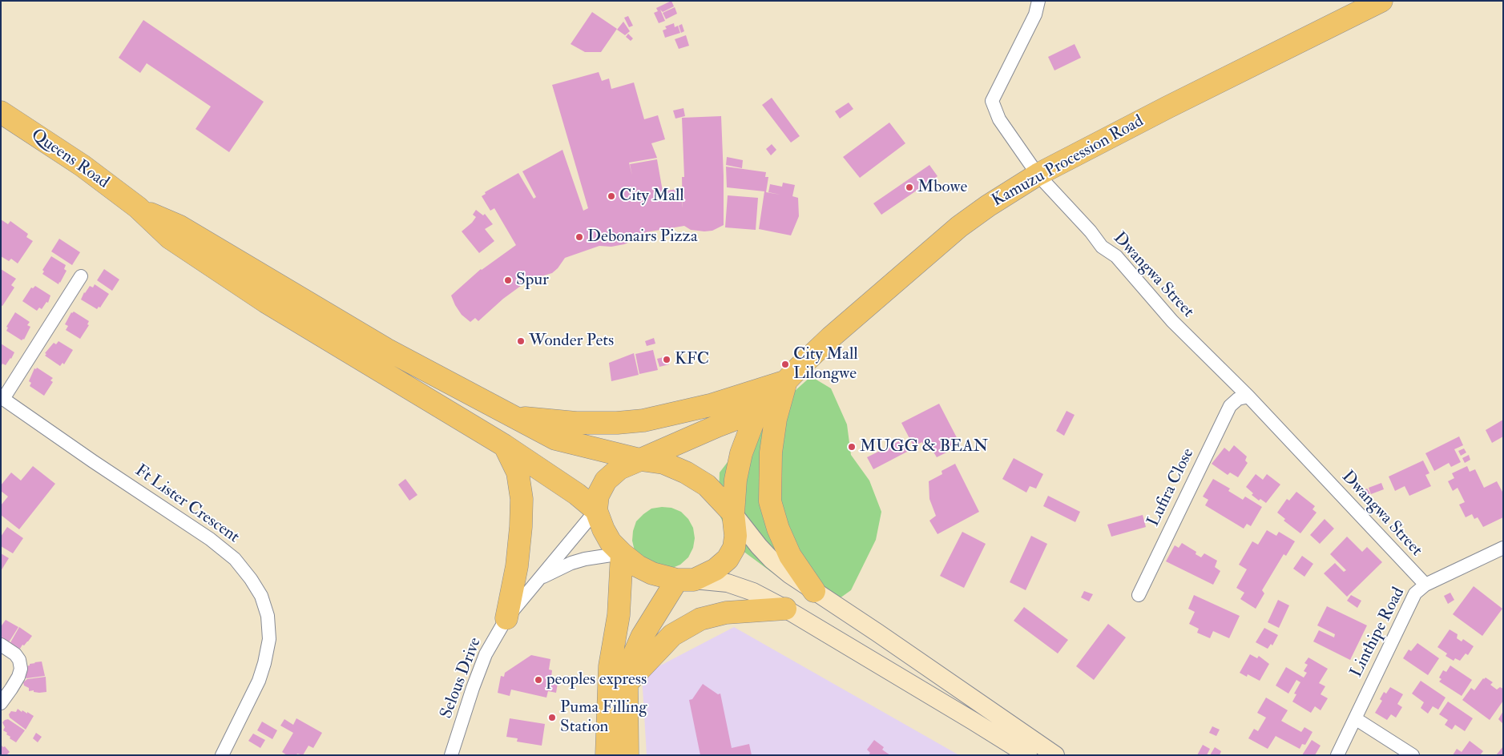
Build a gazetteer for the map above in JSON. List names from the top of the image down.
{
  "streets": {
    "highway": ["Queens Road", "Kamuzu Procession Road"],
    "street": [
      "Dwangwa Street",
      "Lufira Close",
      "Ft Lister Crescent",
      "Linthipe Road",
      "Selous Drive"
    ]
  },
  "crossings": [
    ["Kamuzu Procession Road", "Dwangwa Street"],
    ["Dwangwa Street", "Lufira Close"],
    ["Dwangwa Street", "Linthipe Road"]
  ],
  "places": [
    "Mbowe",
    "City Mall",
    "Debonairs Pizza",
    "Spur",
    "Wonder Pets",
    "KFC",
    "City Mall Lilongwe",
    "MUGG & BEAN",
    "peoples express",
    "Puma Filling Station"
  ]
}
